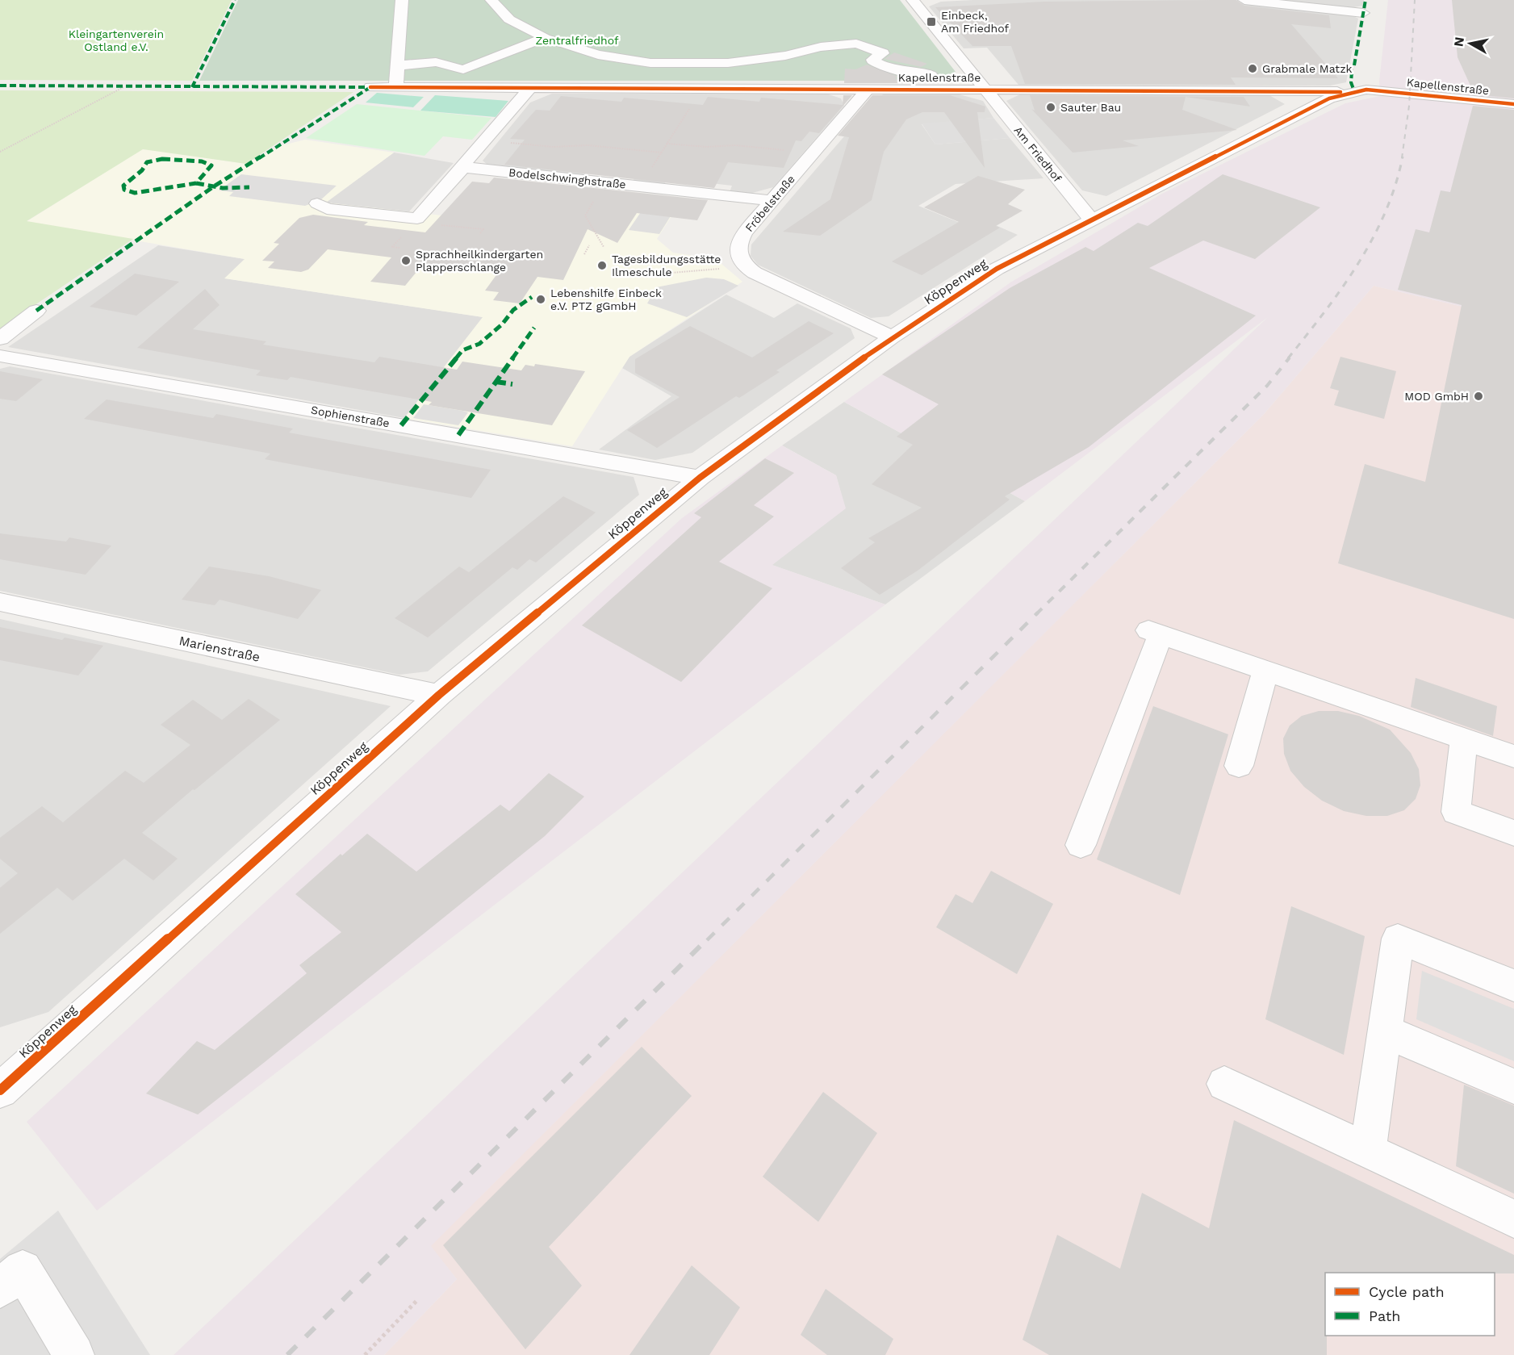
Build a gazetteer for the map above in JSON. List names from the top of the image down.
{
  "streets": {
    "street": [
      "Kapellenstraße",
      "Am Friedhof",
      "Bodelschwinghstraße",
      "Fröbelstraße",
      "Köppenweg",
      "Sophienstraße",
      "Marienstraße"
    ]
  },
  "crossings": [
    ["Kapellenstraße", "Am Friedhof"],
    ["Kapellenstraße", "Fröbelstraße"],
    ["Kapellenstraße", "Köppenweg"],
    ["Am Friedhof", "Köppenweg"],
    ["Bodelschwinghstraße", "Fröbelstraße"],
    ["Fröbelstraße", "Köppenweg"],
    ["Köppenweg", "Sophienstraße"],
    ["Köppenweg", "Marienstraße"]
  ],
  "parks": ["Kleingartenverein Ostland e.V.", "Zentralfriedhof"],
  "places": {
    "transit": ["Einbeck, Am Friedhof"],
    "other": [
      "Grabmale Matzk",
      "Sauter Bau",
      "Sprachheilkindergarten Plapperschlange",
      "Tagesbildungsstätte Ilmeschule",
      "Lebenshilfe Einbeck e.V. PTZ gGmbH",
      "MOD GmbH"
    ]
  },
  "legend": ["Cycle path", "Path"],
  "north": "left"
}
